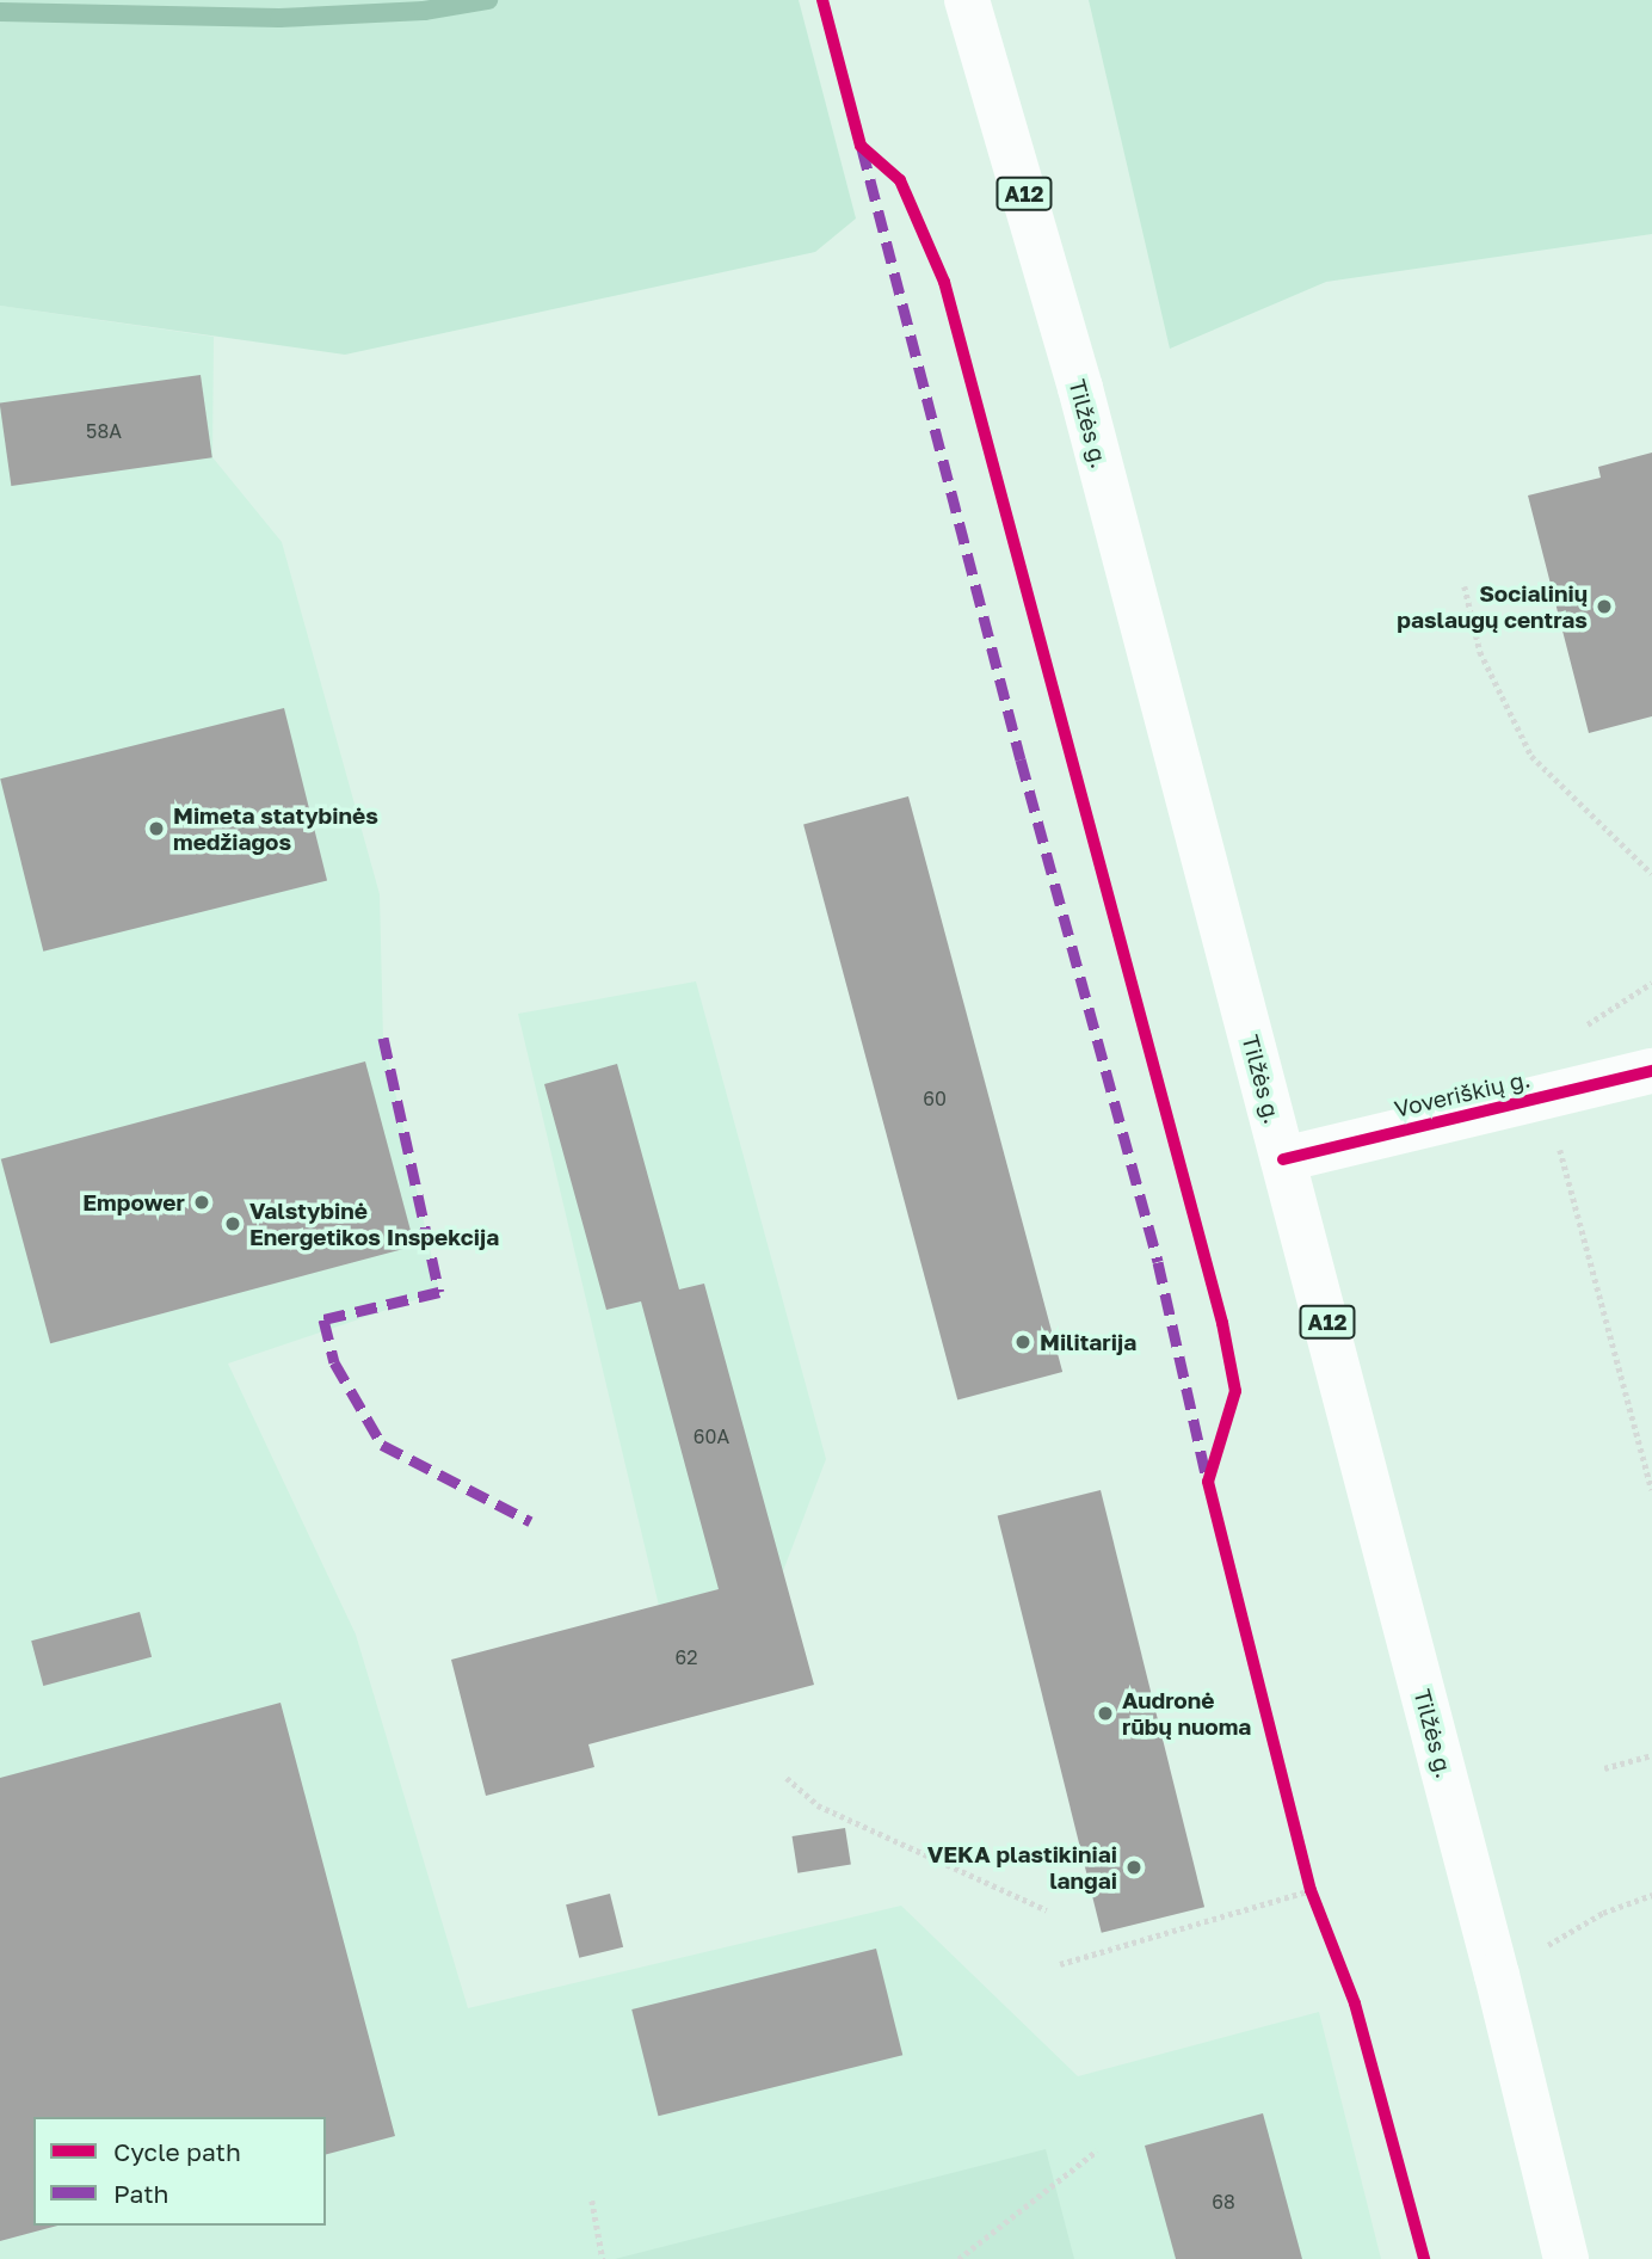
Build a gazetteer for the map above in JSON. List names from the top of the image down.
{
  "streets": {
    "main road": ["A12", "Tilžės g.", "Voveriškių g."]
  },
  "crossings": [
    ["Tilžės g.", "Voveriškių g."]
  ],
  "places": [
    "Socialinių paslaugų centras",
    "Mimeta statybinės medžiagos",
    "Empower",
    "Valstybinė Energetikos Inspekcija",
    "Militarija",
    "Audronė rūbų nuoma",
    "VEKA plastikiniai langai"
  ],
  "house_numbers": [
    "58A",
    "60",
    "60A",
    "62",
    "68"
  ],
  "legend": ["Cycle path", "Path"]
}
